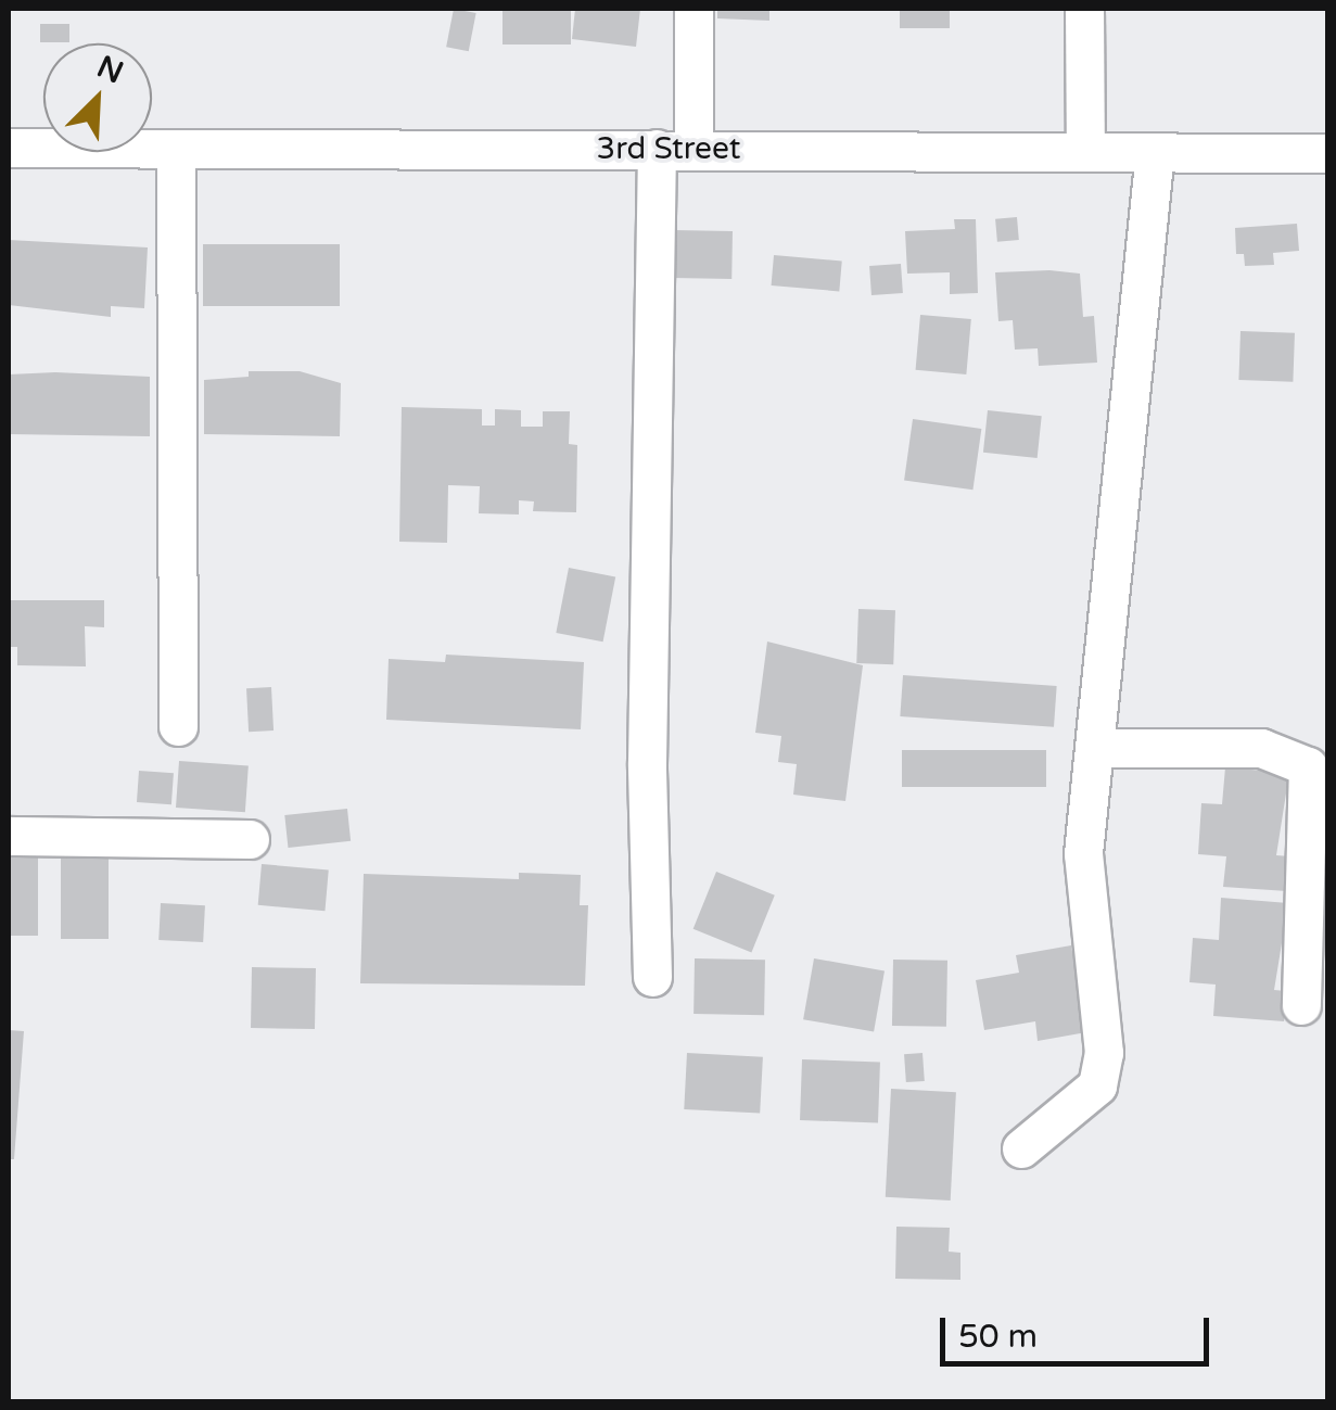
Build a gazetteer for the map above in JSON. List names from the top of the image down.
{
  "streets": {
    "street": ["3rd Street"]
  },
  "scale_bar": "50 m",
  "north": "top right"
}
